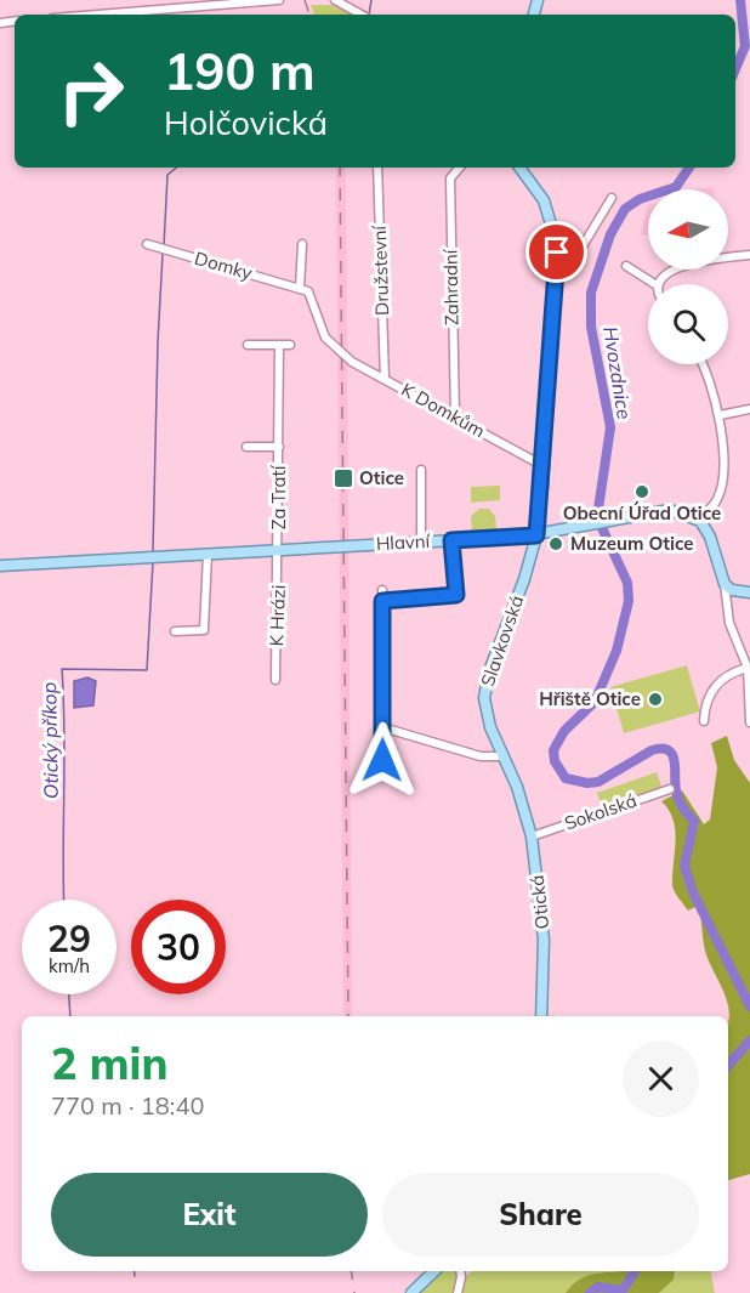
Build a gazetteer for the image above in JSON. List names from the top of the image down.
{
  "streets": {
    "main road": ["Hlavní", "Slavkovská", "Otická"],
    "street": [
      "Domky",
      "Družstevní",
      "Zahradní",
      "K Domkům",
      "Za Tratí",
      "K Hrázi",
      "Sokolská"
    ]
  },
  "crossings": [
    ["Domky", "K Domkům"],
    ["Družstevní", "K Domkům"],
    ["Zahradní", "K Domkům"],
    ["K Domkům", "Slavkovská"],
    ["Za Tratí", "Hlavní"],
    ["Za Tratí", "K Hrázi"],
    ["Hlavní", "K Hrázi"],
    ["Hlavní", "Slavkovská"],
    ["Slavkovská", "Otická"],
    ["Sokolská", "Otická"]
  ],
  "water": ["Hvozdnice", "Otický příkop"],
  "places": {
    "transit": ["Otice"],
    "other": ["Obecní Úřad Otice", "Muzeum Otice", "Hřiště Otice"]
  },
  "north": "left",
  "page": {
    "turn": ["190 m", "Holčovická"],
    "speed": "29 km/h",
    "limit": "30",
    "heading": ["2 min", "770 m · 18:40"],
    "buttons": ["Exit", "Share"]
  }
}
